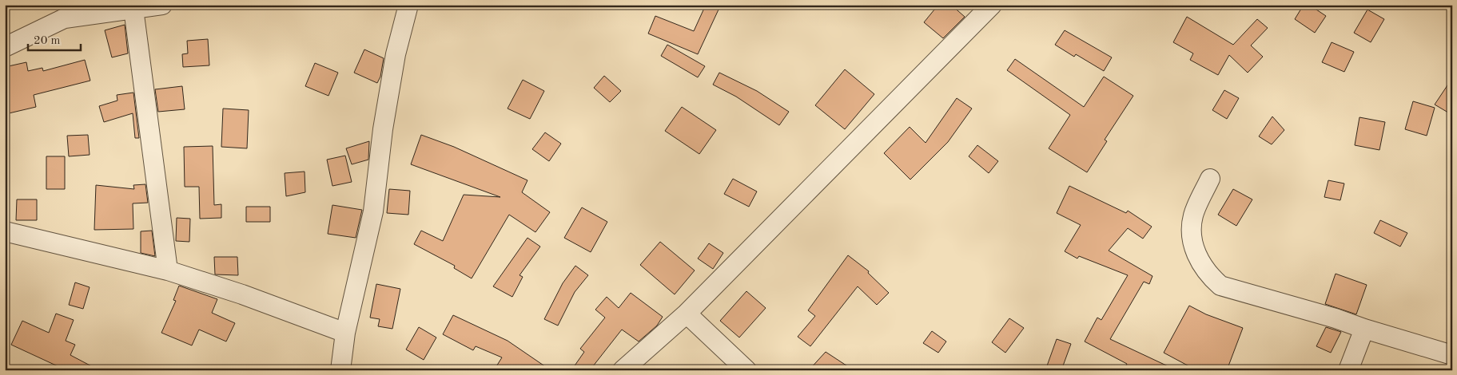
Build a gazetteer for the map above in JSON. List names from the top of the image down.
{
  "scale_bar": "20 m"
}
